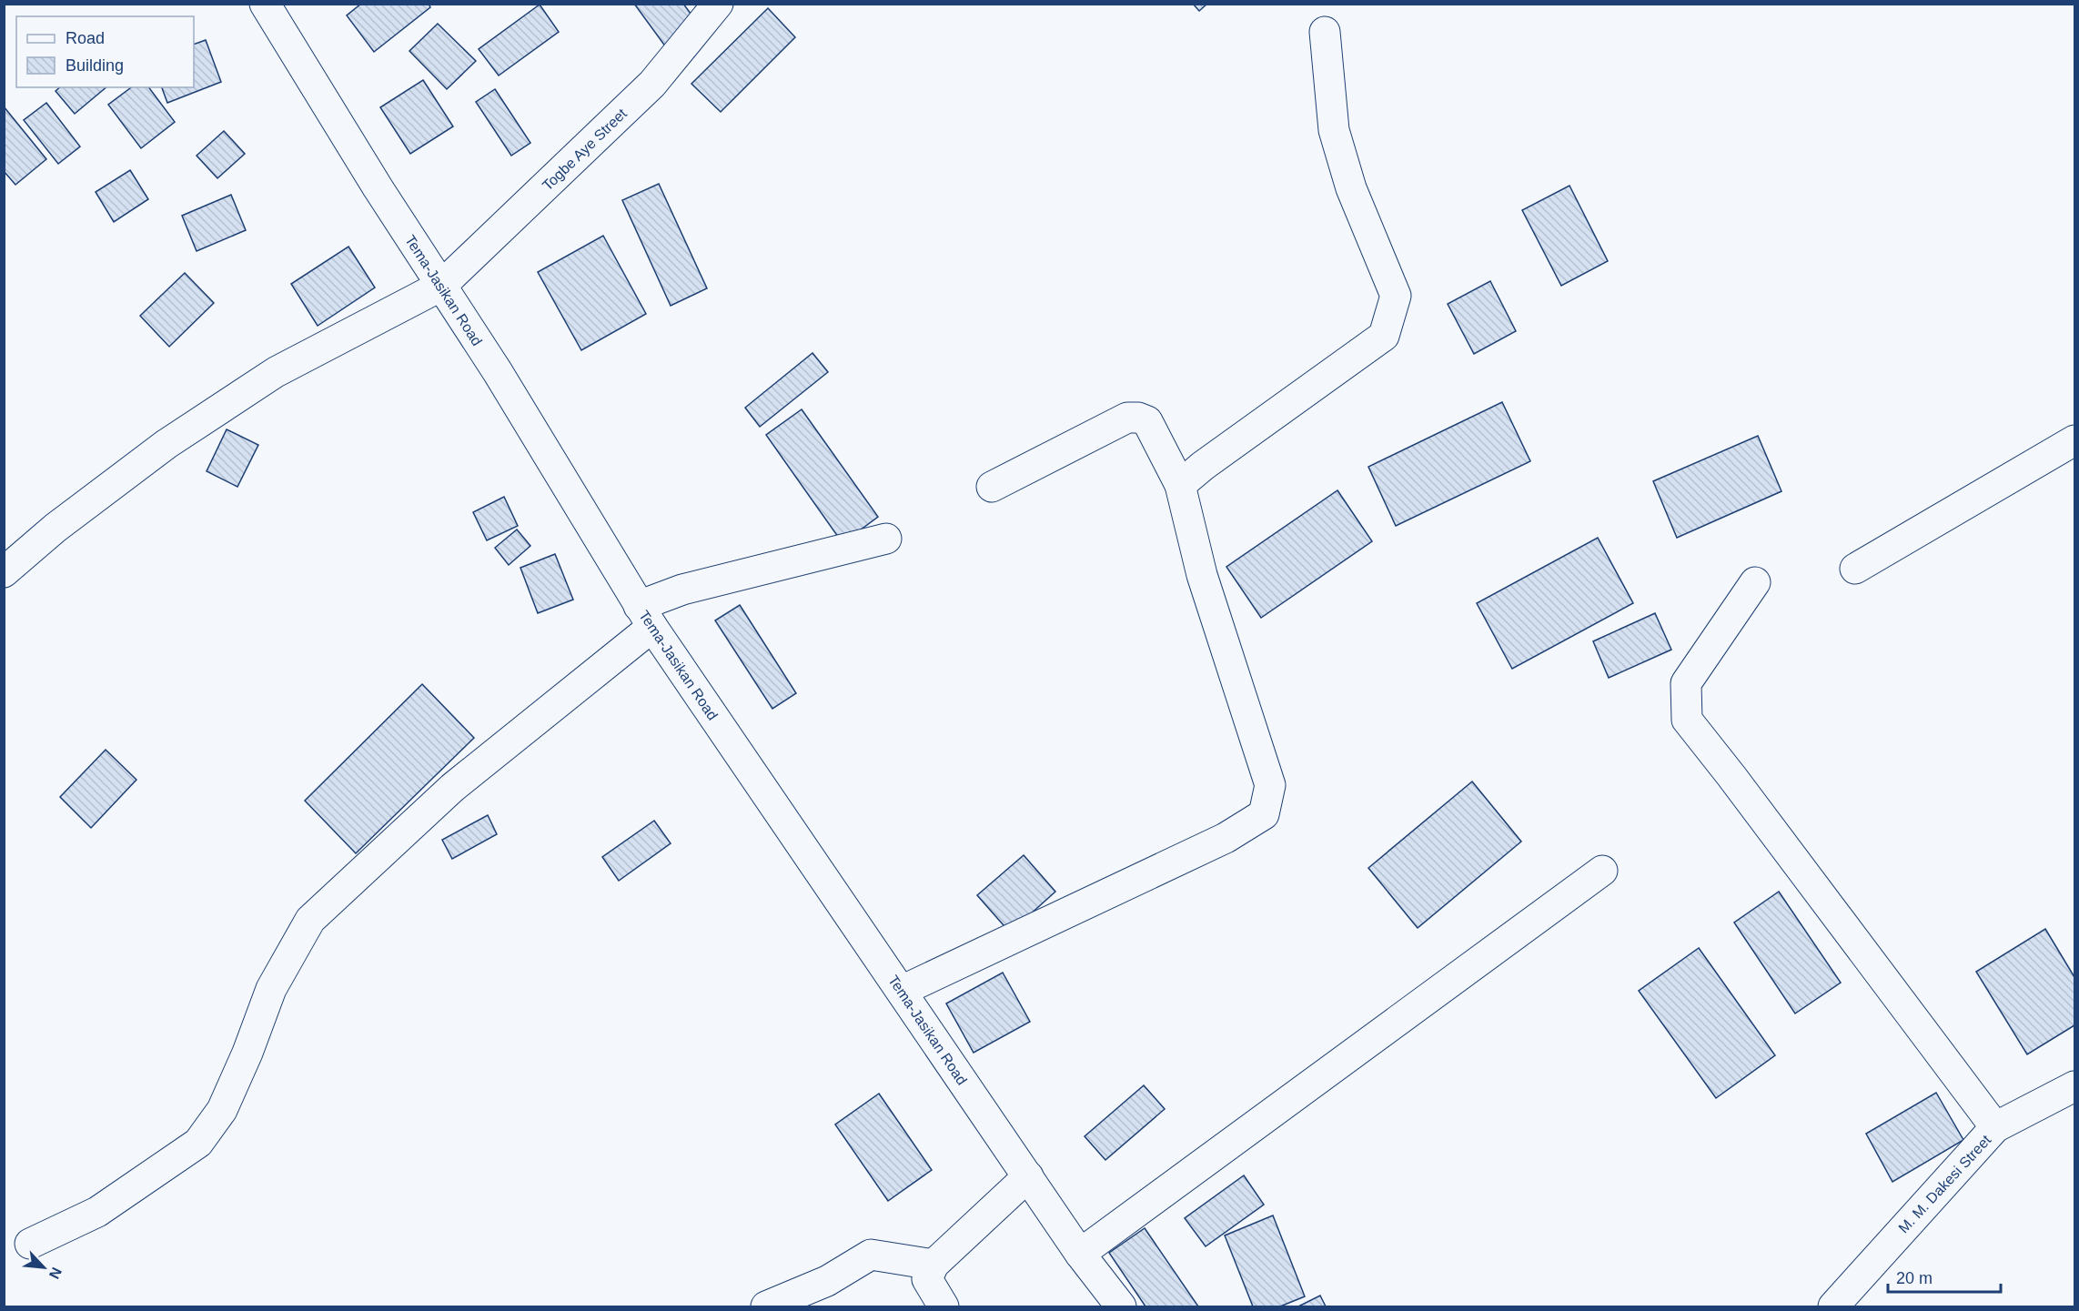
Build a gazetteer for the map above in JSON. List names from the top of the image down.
{
  "streets": {
    "main road": ["Togbe Aye Street", "Tema-Jasikan Road", "M. M. Dakesi Street"]
  },
  "crossings": [
    ["Togbe Aye Street", "Tema-Jasikan Road"]
  ],
  "legend": ["Road", "Building"],
  "scale_bar": "20 m",
  "north": "bottom right"
}
